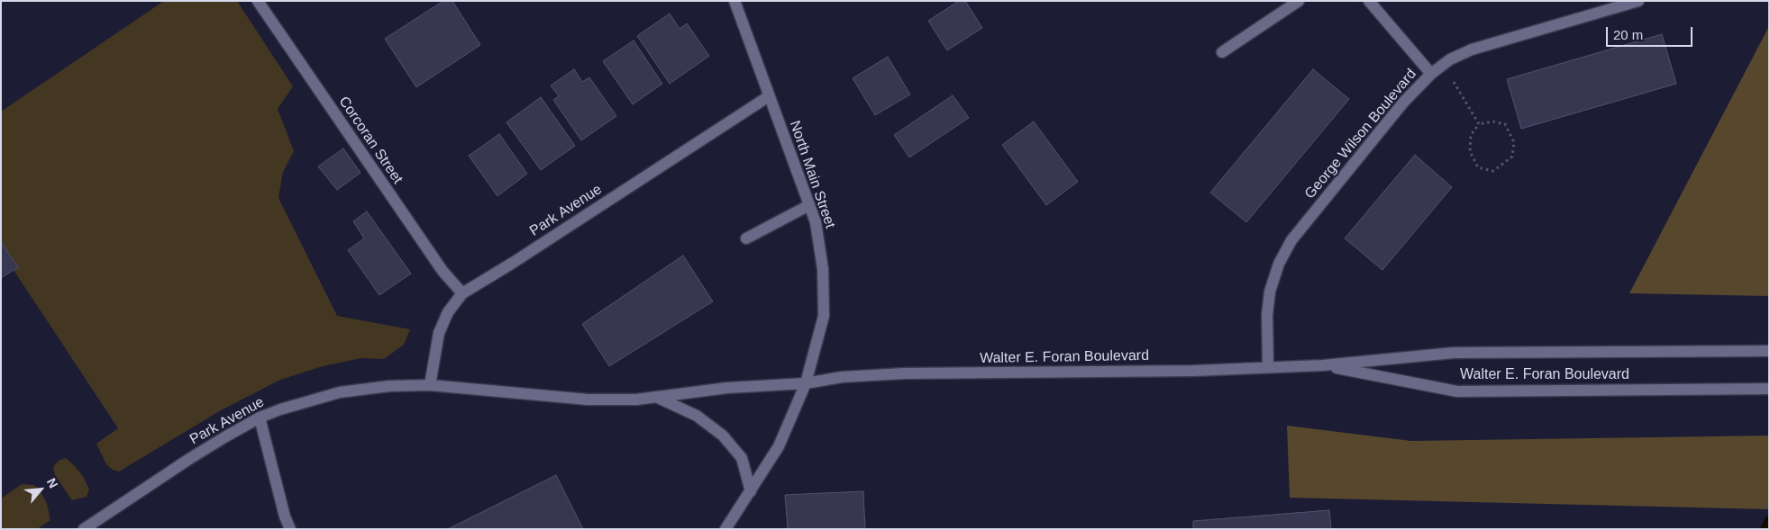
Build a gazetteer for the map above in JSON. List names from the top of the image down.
{
  "streets": {
    "street": [
      "George Wilson Boulevard",
      "Corcoran Street",
      "North Main Street",
      "Park Avenue",
      "Walter E. Foran Boulevard"
    ]
  },
  "crossings": [
    ["George Wilson Boulevard", "Walter E. Foran Boulevard"],
    ["Corcoran Street", "Park Avenue"],
    ["North Main Street", "Park Avenue"],
    ["North Main Street", "Walter E. Foran Boulevard"],
    ["Park Avenue", "Walter E. Foran Boulevard"]
  ],
  "scale_bar": "20 m",
  "north": "top right"
}
